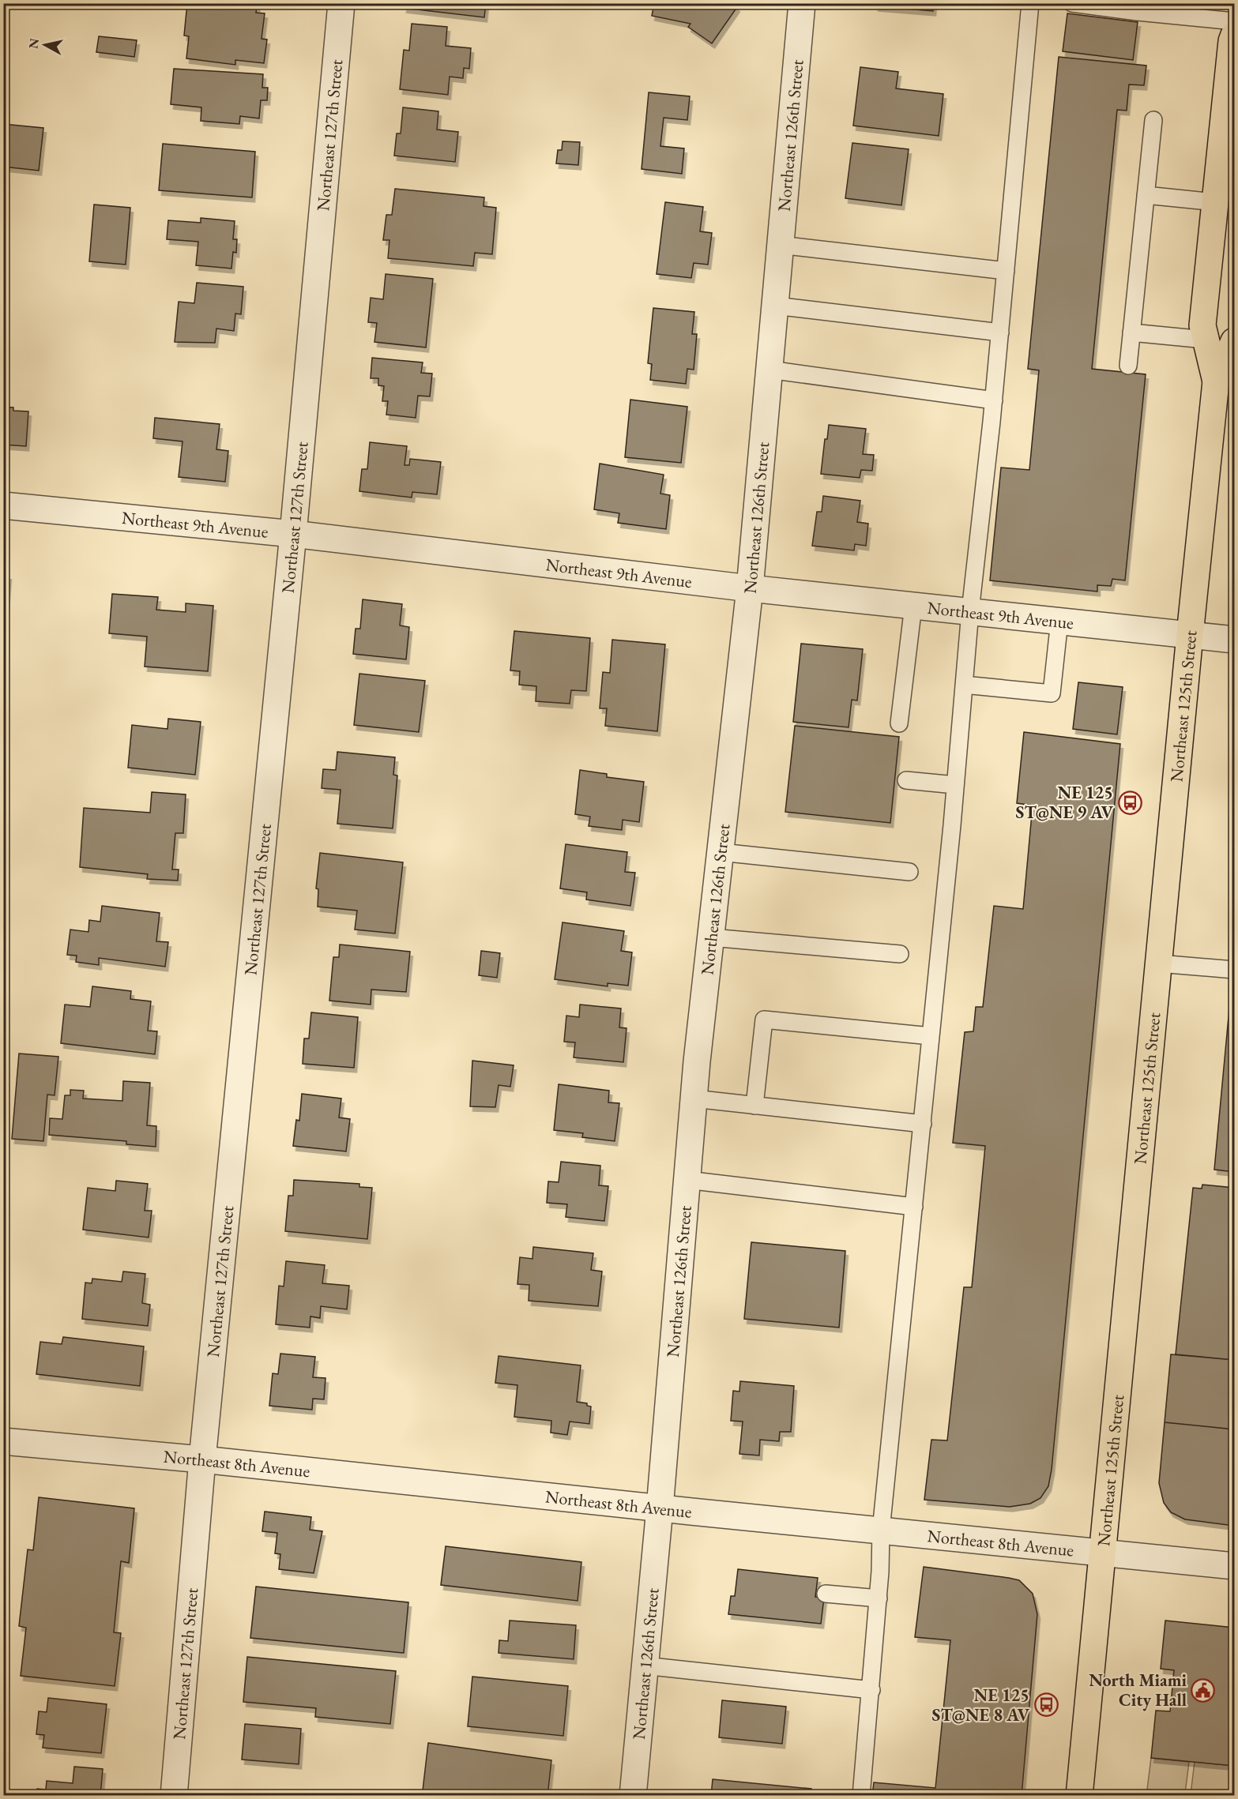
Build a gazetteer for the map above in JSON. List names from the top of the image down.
{
  "streets": {
    "main road": ["Northeast 125th Street"],
    "street": [
      "Northeast 127th Street",
      "Northeast 126th Street",
      "Northeast 9th Avenue",
      "Northeast 8th Avenue"
    ]
  },
  "crossings": [
    ["Northeast 127th Street", "Northeast 9th Avenue"],
    ["Northeast 127th Street", "Northeast 8th Avenue"],
    ["Northeast 126th Street", "Northeast 9th Avenue"],
    ["Northeast 126th Street", "Northeast 8th Avenue"],
    ["Northeast 9th Avenue", "Northeast 125th Street"],
    ["Northeast 125th Street", "Northeast 8th Avenue"]
  ],
  "places": {
    "bus stop": ["NE 125 ST@NE 9 AV", "NE 125 ST@NE 8 AV"],
    "public building": ["North Miami City Hall"]
  },
  "north": "left"
}
